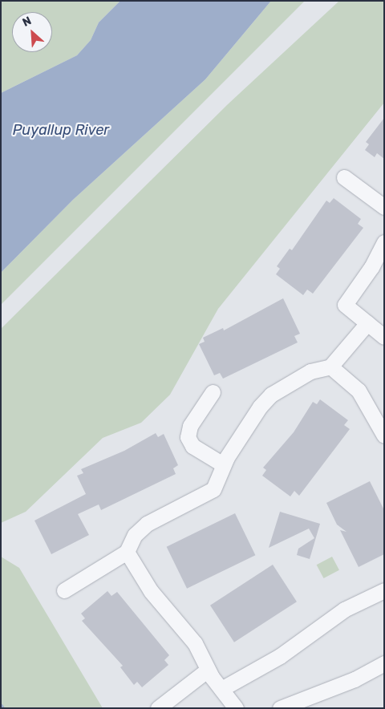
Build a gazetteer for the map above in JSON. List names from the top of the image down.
{
  "water": ["Puyallup River"],
  "north": "top left"
}
